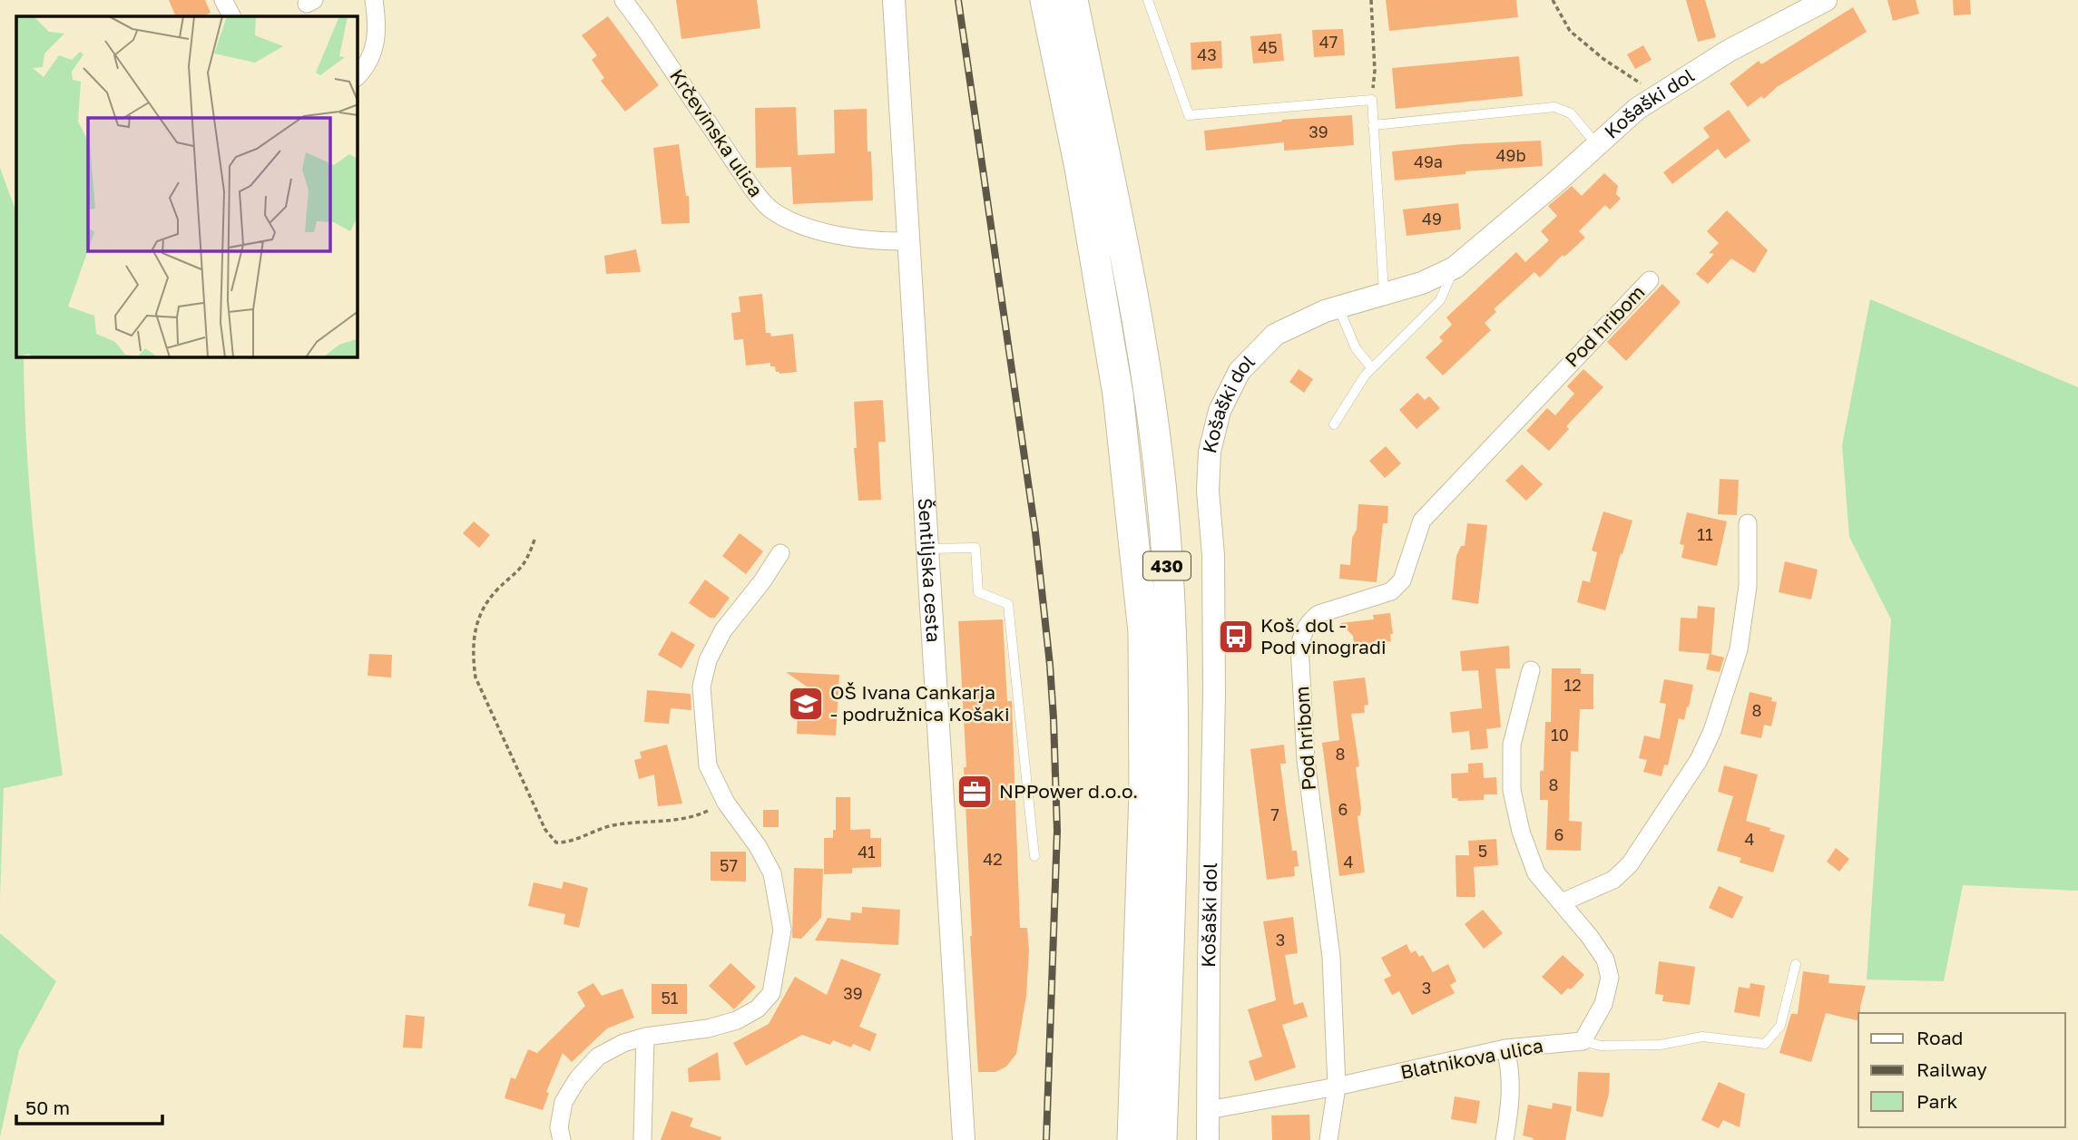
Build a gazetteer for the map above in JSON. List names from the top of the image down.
{
  "streets": {
    "highway": ["430"],
    "street": [
      "Košaški dol",
      "Krčevinska ulica",
      "Pod hribom",
      "Šentiljska cesta",
      "Blatnikova ulica"
    ]
  },
  "crossings": [
    ["Košaški dol", "Blatnikova ulica"],
    ["Krčevinska ulica", "Šentiljska cesta"],
    ["Pod hribom", "Blatnikova ulica"]
  ],
  "places": {
    "bus stop": ["Koš. dol - Pod vinogradi"],
    "school or university": ["OŠ Ivana Cankarja - podružnica Košaki"],
    "office": ["NPPower d.o.o."]
  },
  "house_numbers": [
    "47",
    "45",
    "43",
    "39",
    "49b",
    "49a",
    "49",
    "11",
    "12",
    "8",
    "10",
    "8",
    "8",
    "6",
    "7",
    "6",
    "4",
    "5",
    "41",
    "42",
    "4",
    "57",
    "3",
    "3",
    "39",
    "51"
  ],
  "legend": ["Road", "Railway", "Park"],
  "scale_bar": "50 m"
}
